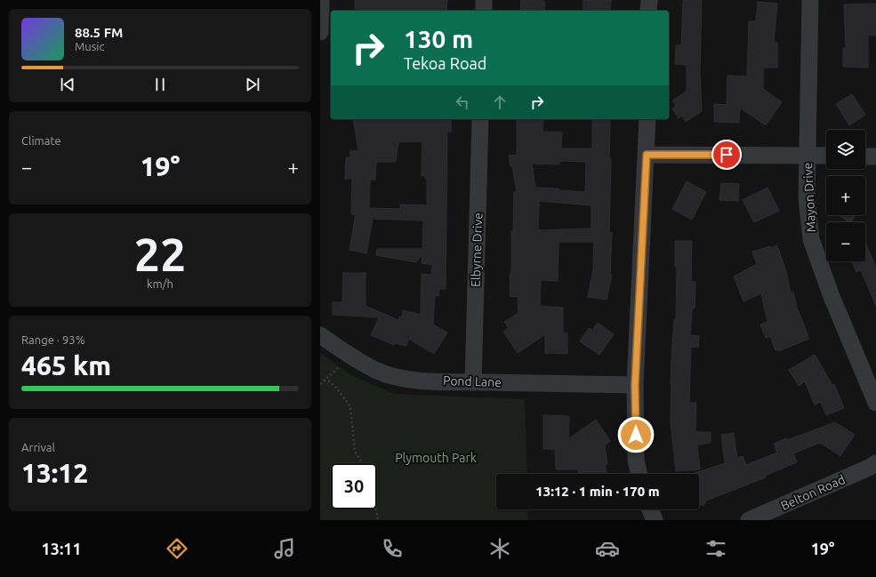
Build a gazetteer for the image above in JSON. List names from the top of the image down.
{
  "streets": {
    "street": [
      "Mayon Drive",
      "Elbyrne Drive",
      "Pond Lane",
      "Belton Road"
    ]
  },
  "crossings": [
    ["Elbyrne Drive", "Pond Lane"]
  ],
  "parks": ["Plymouth Park"],
  "page": {
    "turn": ["130 m", "Tekoa Road"],
    "song": ["88.5 FM", "Music"],
    "tile": [
      "Climate",
      ["22", "km/h"],
      ["Range · 93%", "465 km"],
      ["Arrival", "13:12"]
    ],
    "map_buttons": ["+", "−"],
    "heat": ["−", "19°", "+"],
    "limit": "30",
    "trip": "13:12 · 1 min · 170 m",
    "tabs": ["13:11", "19°"]
  }
}
